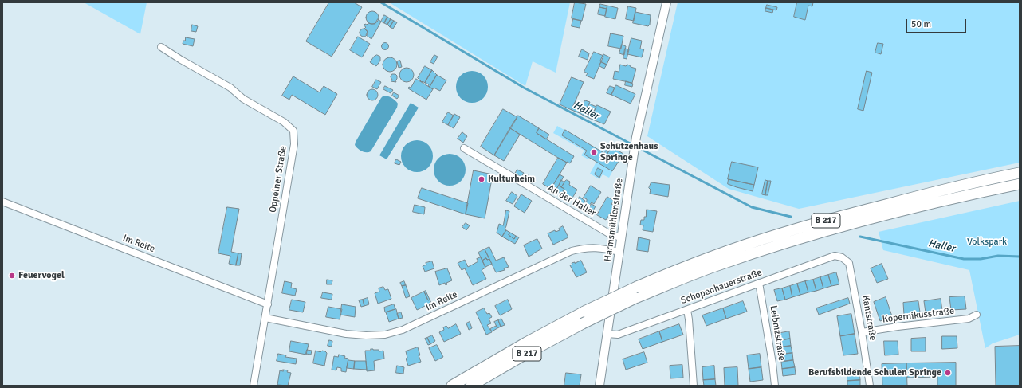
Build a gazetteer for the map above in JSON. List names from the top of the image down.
{
  "streets": {
    "highway": ["B 217"],
    "street": [
      "Oppelner Straße",
      "An der Haller",
      "Harmsmühlenstraße",
      "Im Reite",
      "Schopenhauerstraße",
      "Kopernikusstraße",
      "Kantstraße",
      "Leibnizstraße"
    ]
  },
  "crossings": [
    ["Oppelner Straße", "Im Reite"],
    ["An der Haller", "Harmsmühlenstraße"],
    ["Harmsmühlenstraße", "Im Reite"],
    ["Harmsmühlenstraße", "Schopenhauerstraße"],
    ["Schopenhauerstraße", "Kantstraße"],
    ["Schopenhauerstraße", "Leibnizstraße"],
    ["Kopernikusstraße", "Kantstraße"]
  ],
  "water": ["Haller"],
  "parks": ["Volkspark"],
  "places": [
    "Schützenhaus Springe",
    "Kulturheim",
    "Feuervogel",
    "Berufsbildende Schulen Springe"
  ],
  "scale_bar": "50 m"
}
